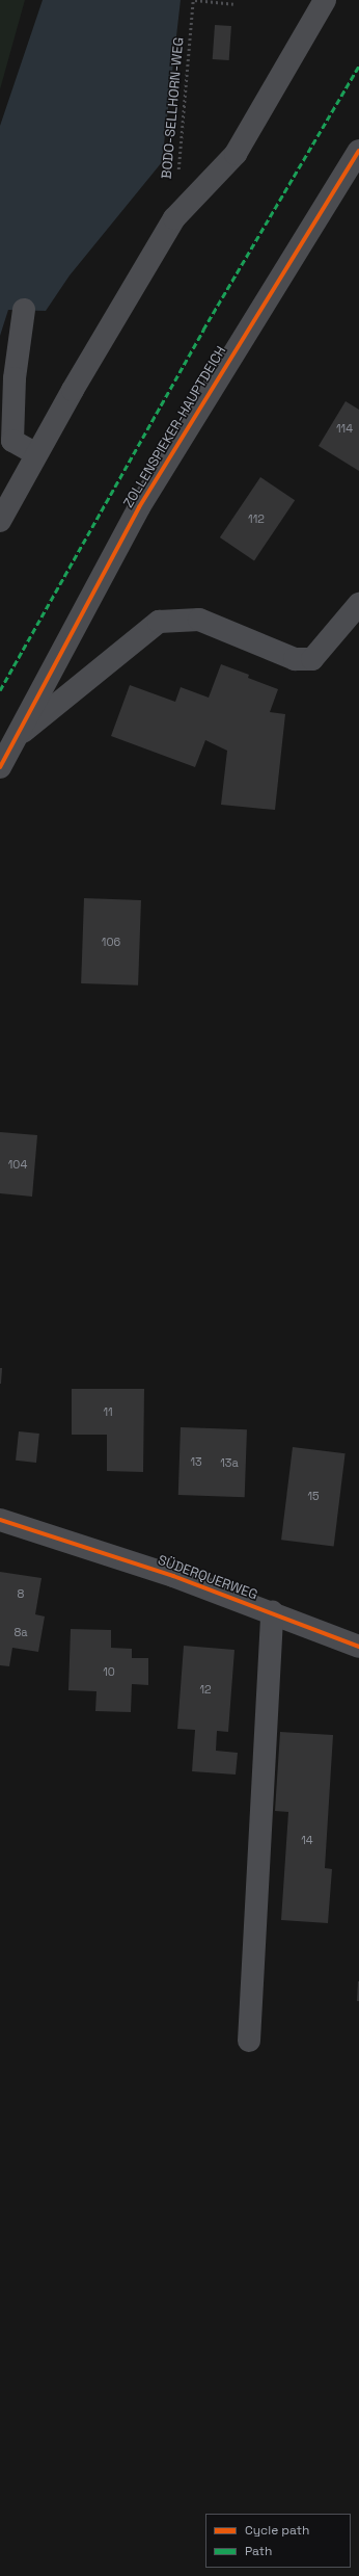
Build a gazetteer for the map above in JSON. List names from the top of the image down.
{
  "streets": {
    "street": ["ZOLLENSPIEKER-HAUPTDEICH", "SÜDERQUERWEG"],
    "path": ["BODO-SELLHORN-WEG"]
  },
  "house_numbers": [
    "114",
    "112",
    "106",
    "104",
    "11",
    "13",
    "13a",
    "15",
    "8",
    "8a",
    "10",
    "12",
    "14"
  ],
  "legend": ["Cycle path", "Path"]
}
